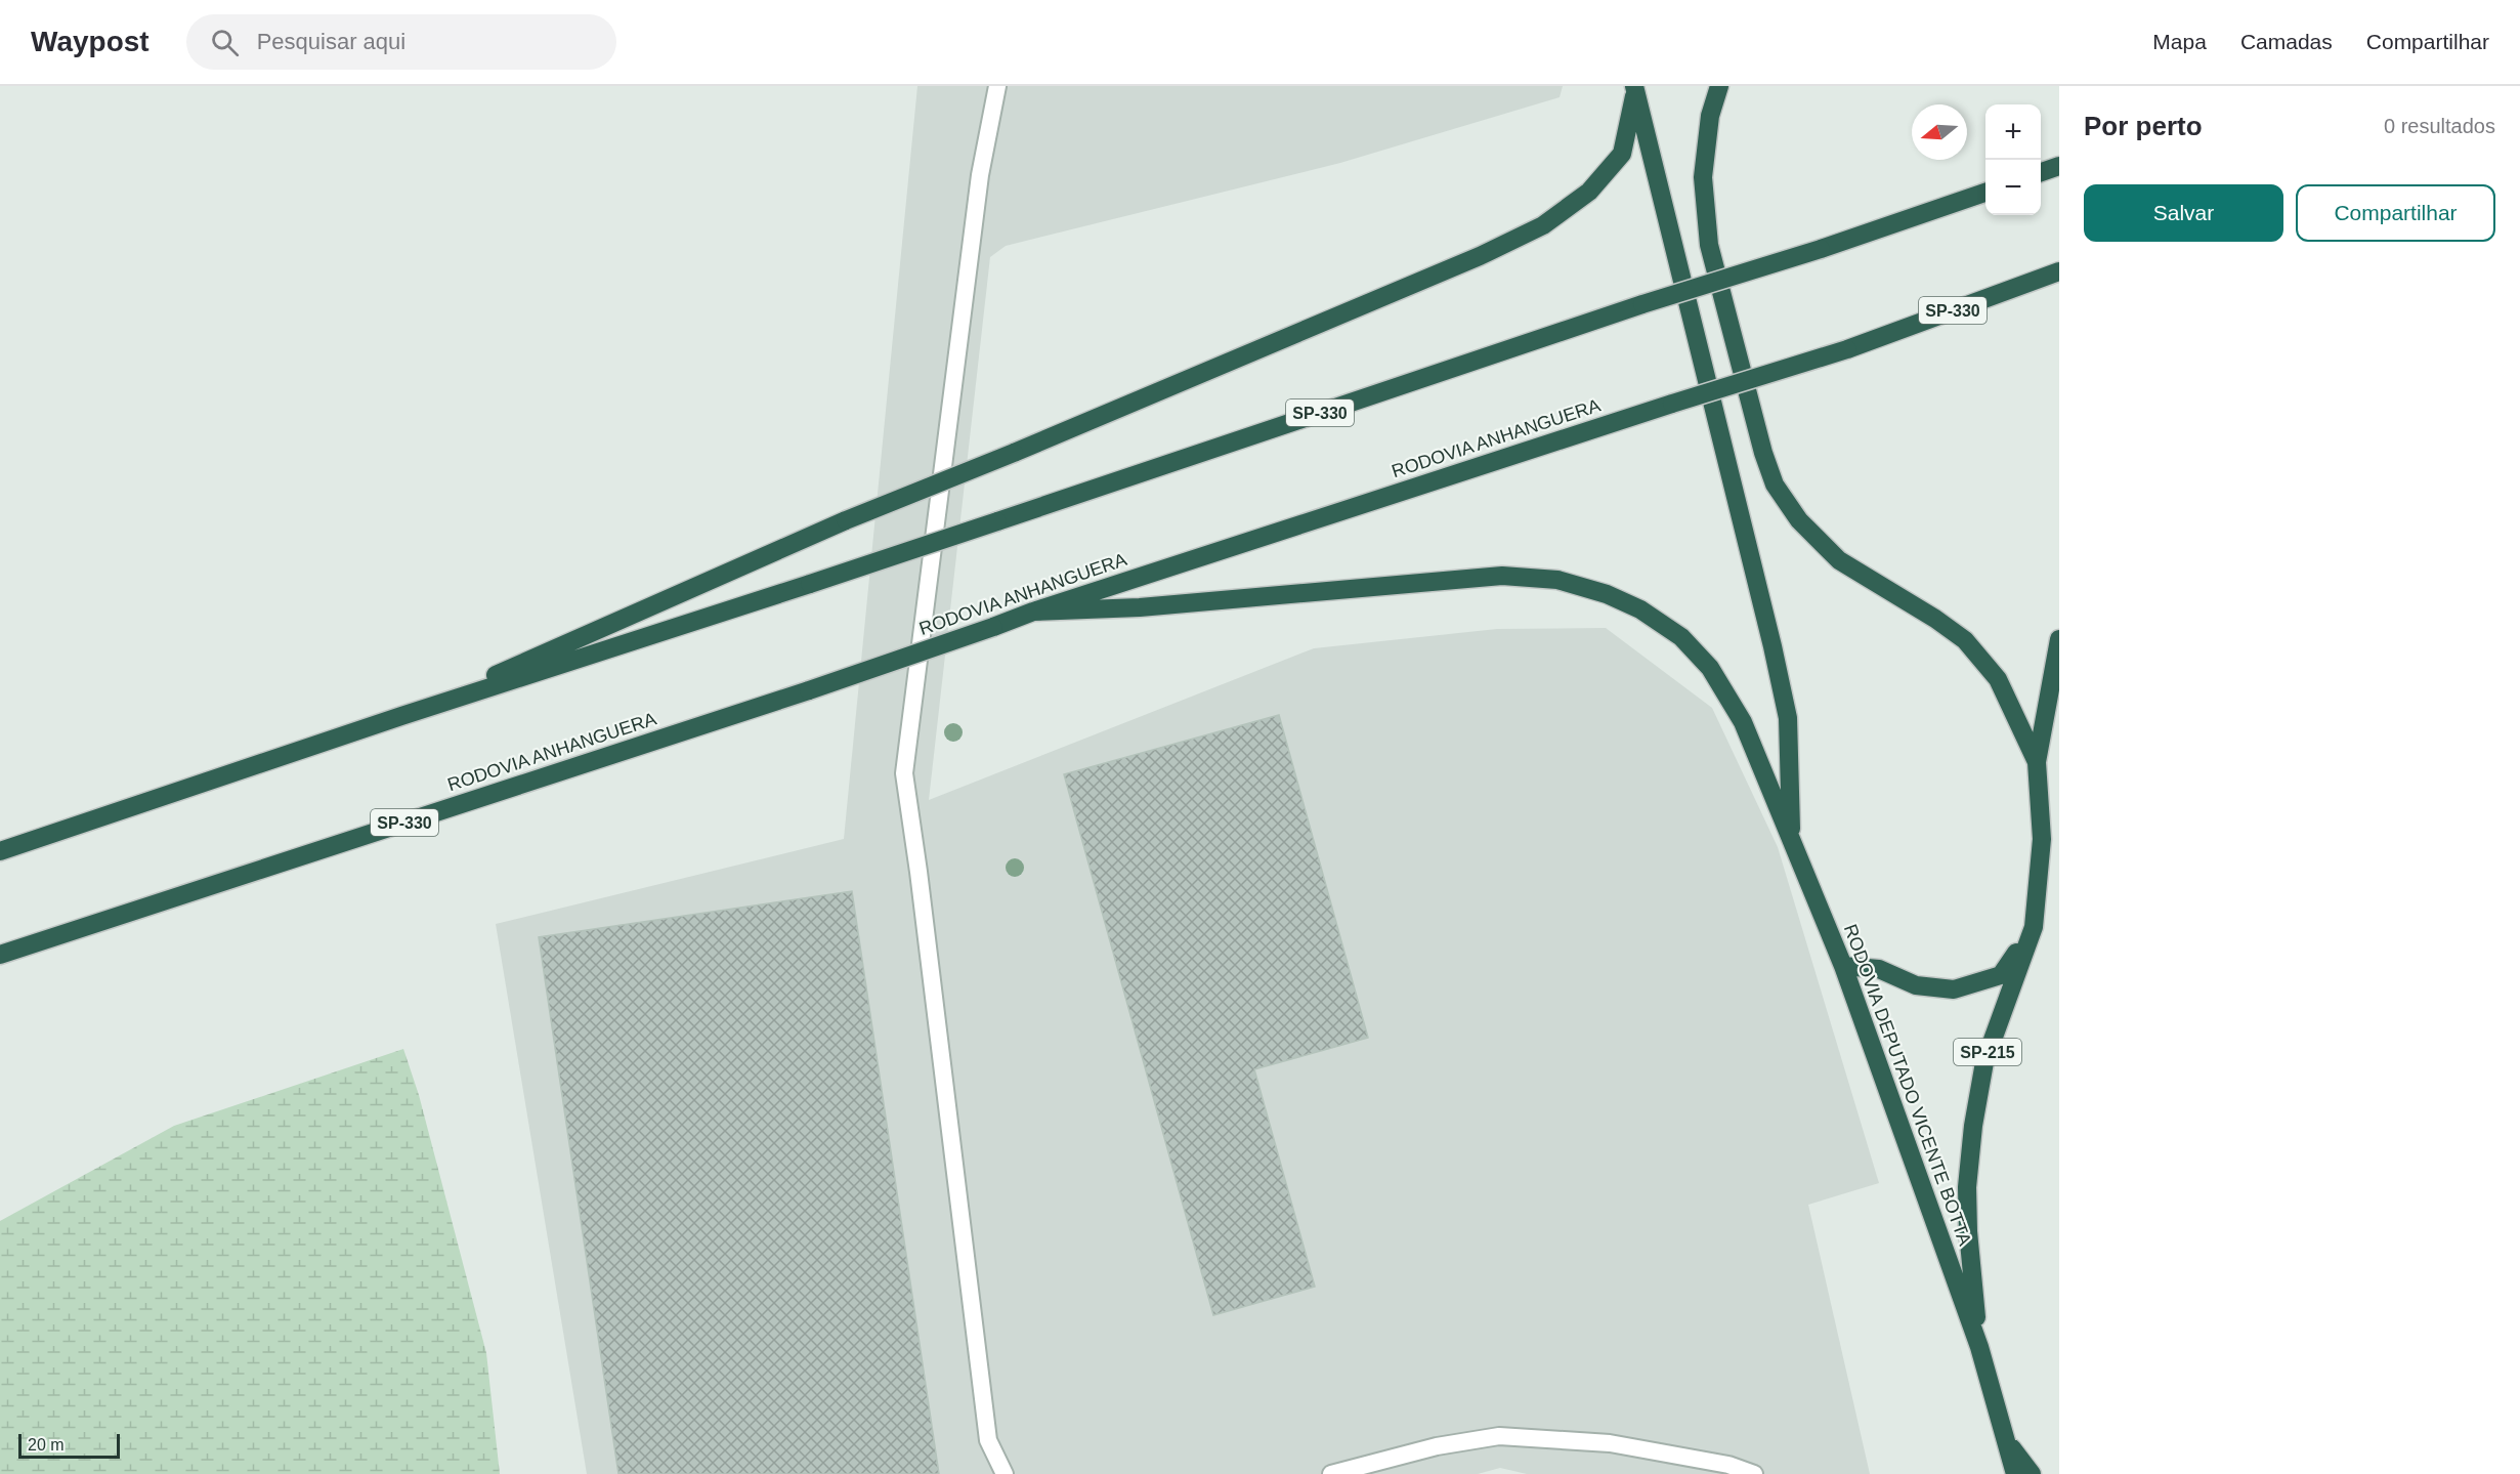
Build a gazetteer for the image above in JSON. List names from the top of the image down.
{
  "streets": {
    "highway": [
      "SP-330",
      "RODOVIA ANHANGUERA",
      "SP-215",
      "RODOVIA DEPUTADO VICENTE BOTTA"
    ]
  },
  "crossings": [
    ["RODOVIA ANHANGUERA", "RODOVIA DEPUTADO VICENTE BOTTA"]
  ],
  "scale_bar": "20 m",
  "north": "left",
  "page": {
    "header": "Waypost",
    "search": "Pesquisar aqui",
    "nav": ["Mapa", "Camadas", "Compartilhar"],
    "heading": ["Por perto", "0 resultados"],
    "map_buttons": ["+", "−"],
    "buttons": ["Salvar", "Compartilhar"],
    "scale": "20 m"
  }
}
